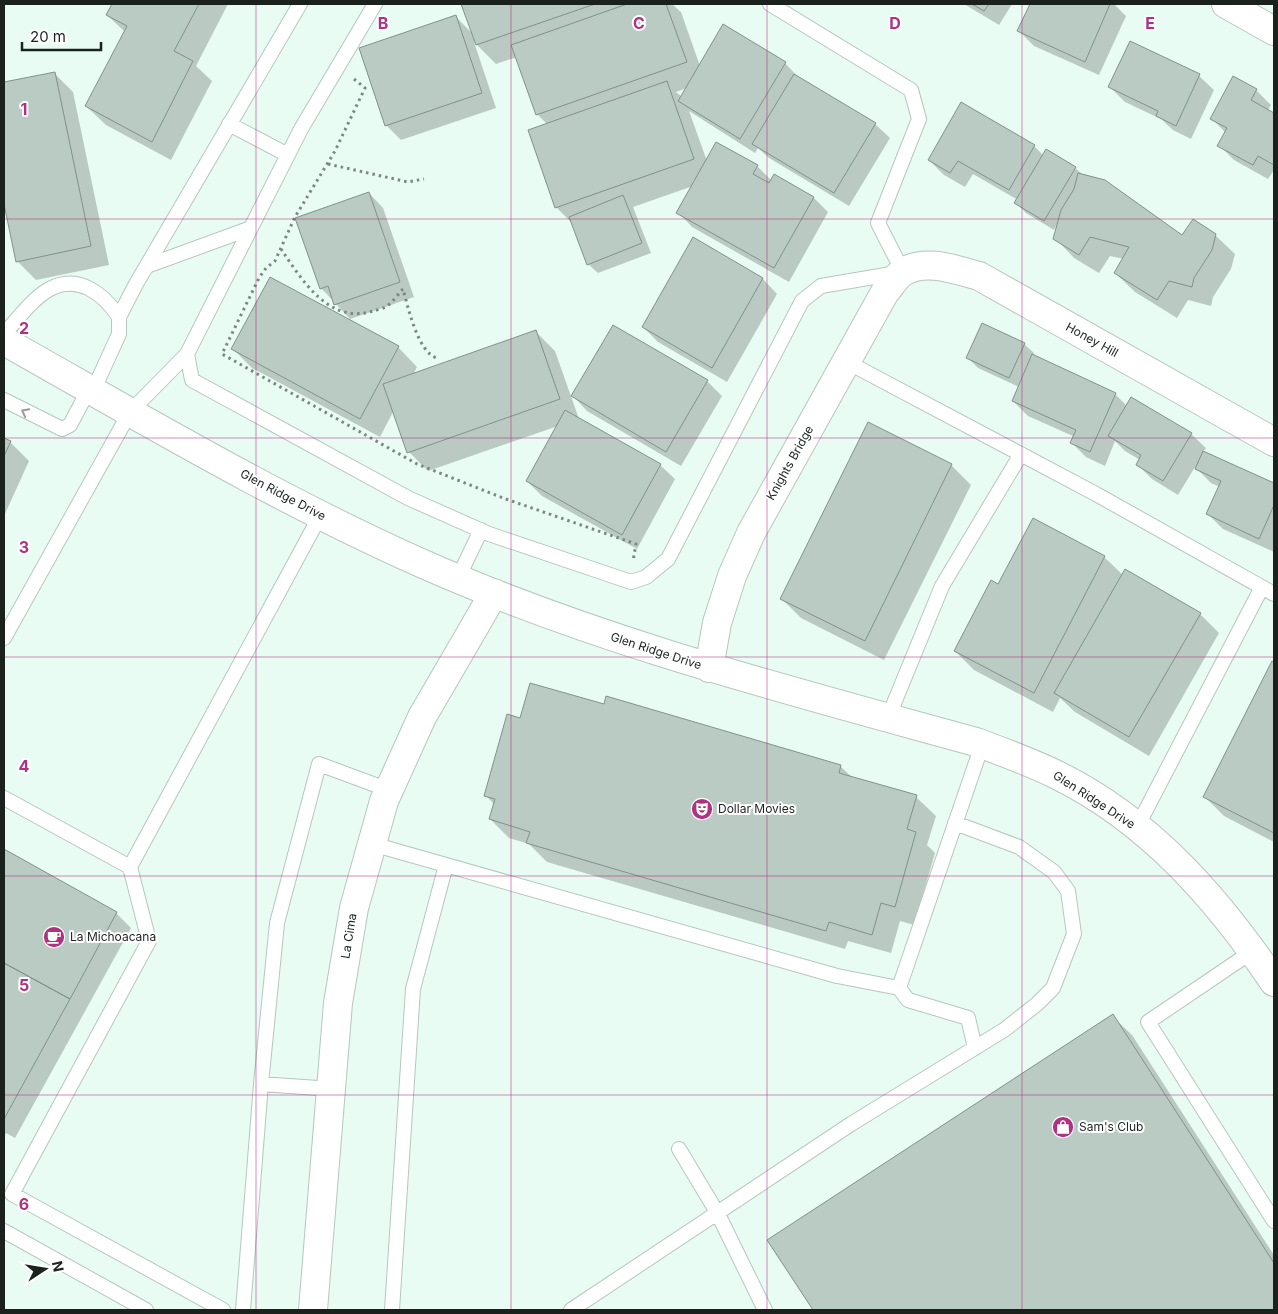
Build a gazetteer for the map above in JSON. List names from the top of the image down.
{
  "streets": {
    "street": [
      "Honey Hill",
      "Knights Bridge",
      "Glen Ridge Drive",
      "La Cima"
    ]
  },
  "crossings": [
    ["Honey Hill", "Knights Bridge"],
    ["Knights Bridge", "Glen Ridge Drive"],
    ["Glen Ridge Drive", "La Cima"]
  ],
  "places": {
    "theatre": ["Dollar Movies"],
    "cafe": ["La Michoacana"],
    "shop": ["Sam's Club"]
  },
  "scale_bar": "20 m",
  "north": "right",
  "grid": {
    "columns": [
      "B",
      "C",
      "D",
      "E"
    ],
    "rows": [
      "1",
      "2",
      "3",
      "4",
      "5",
      "6"
    ]
  }
}
